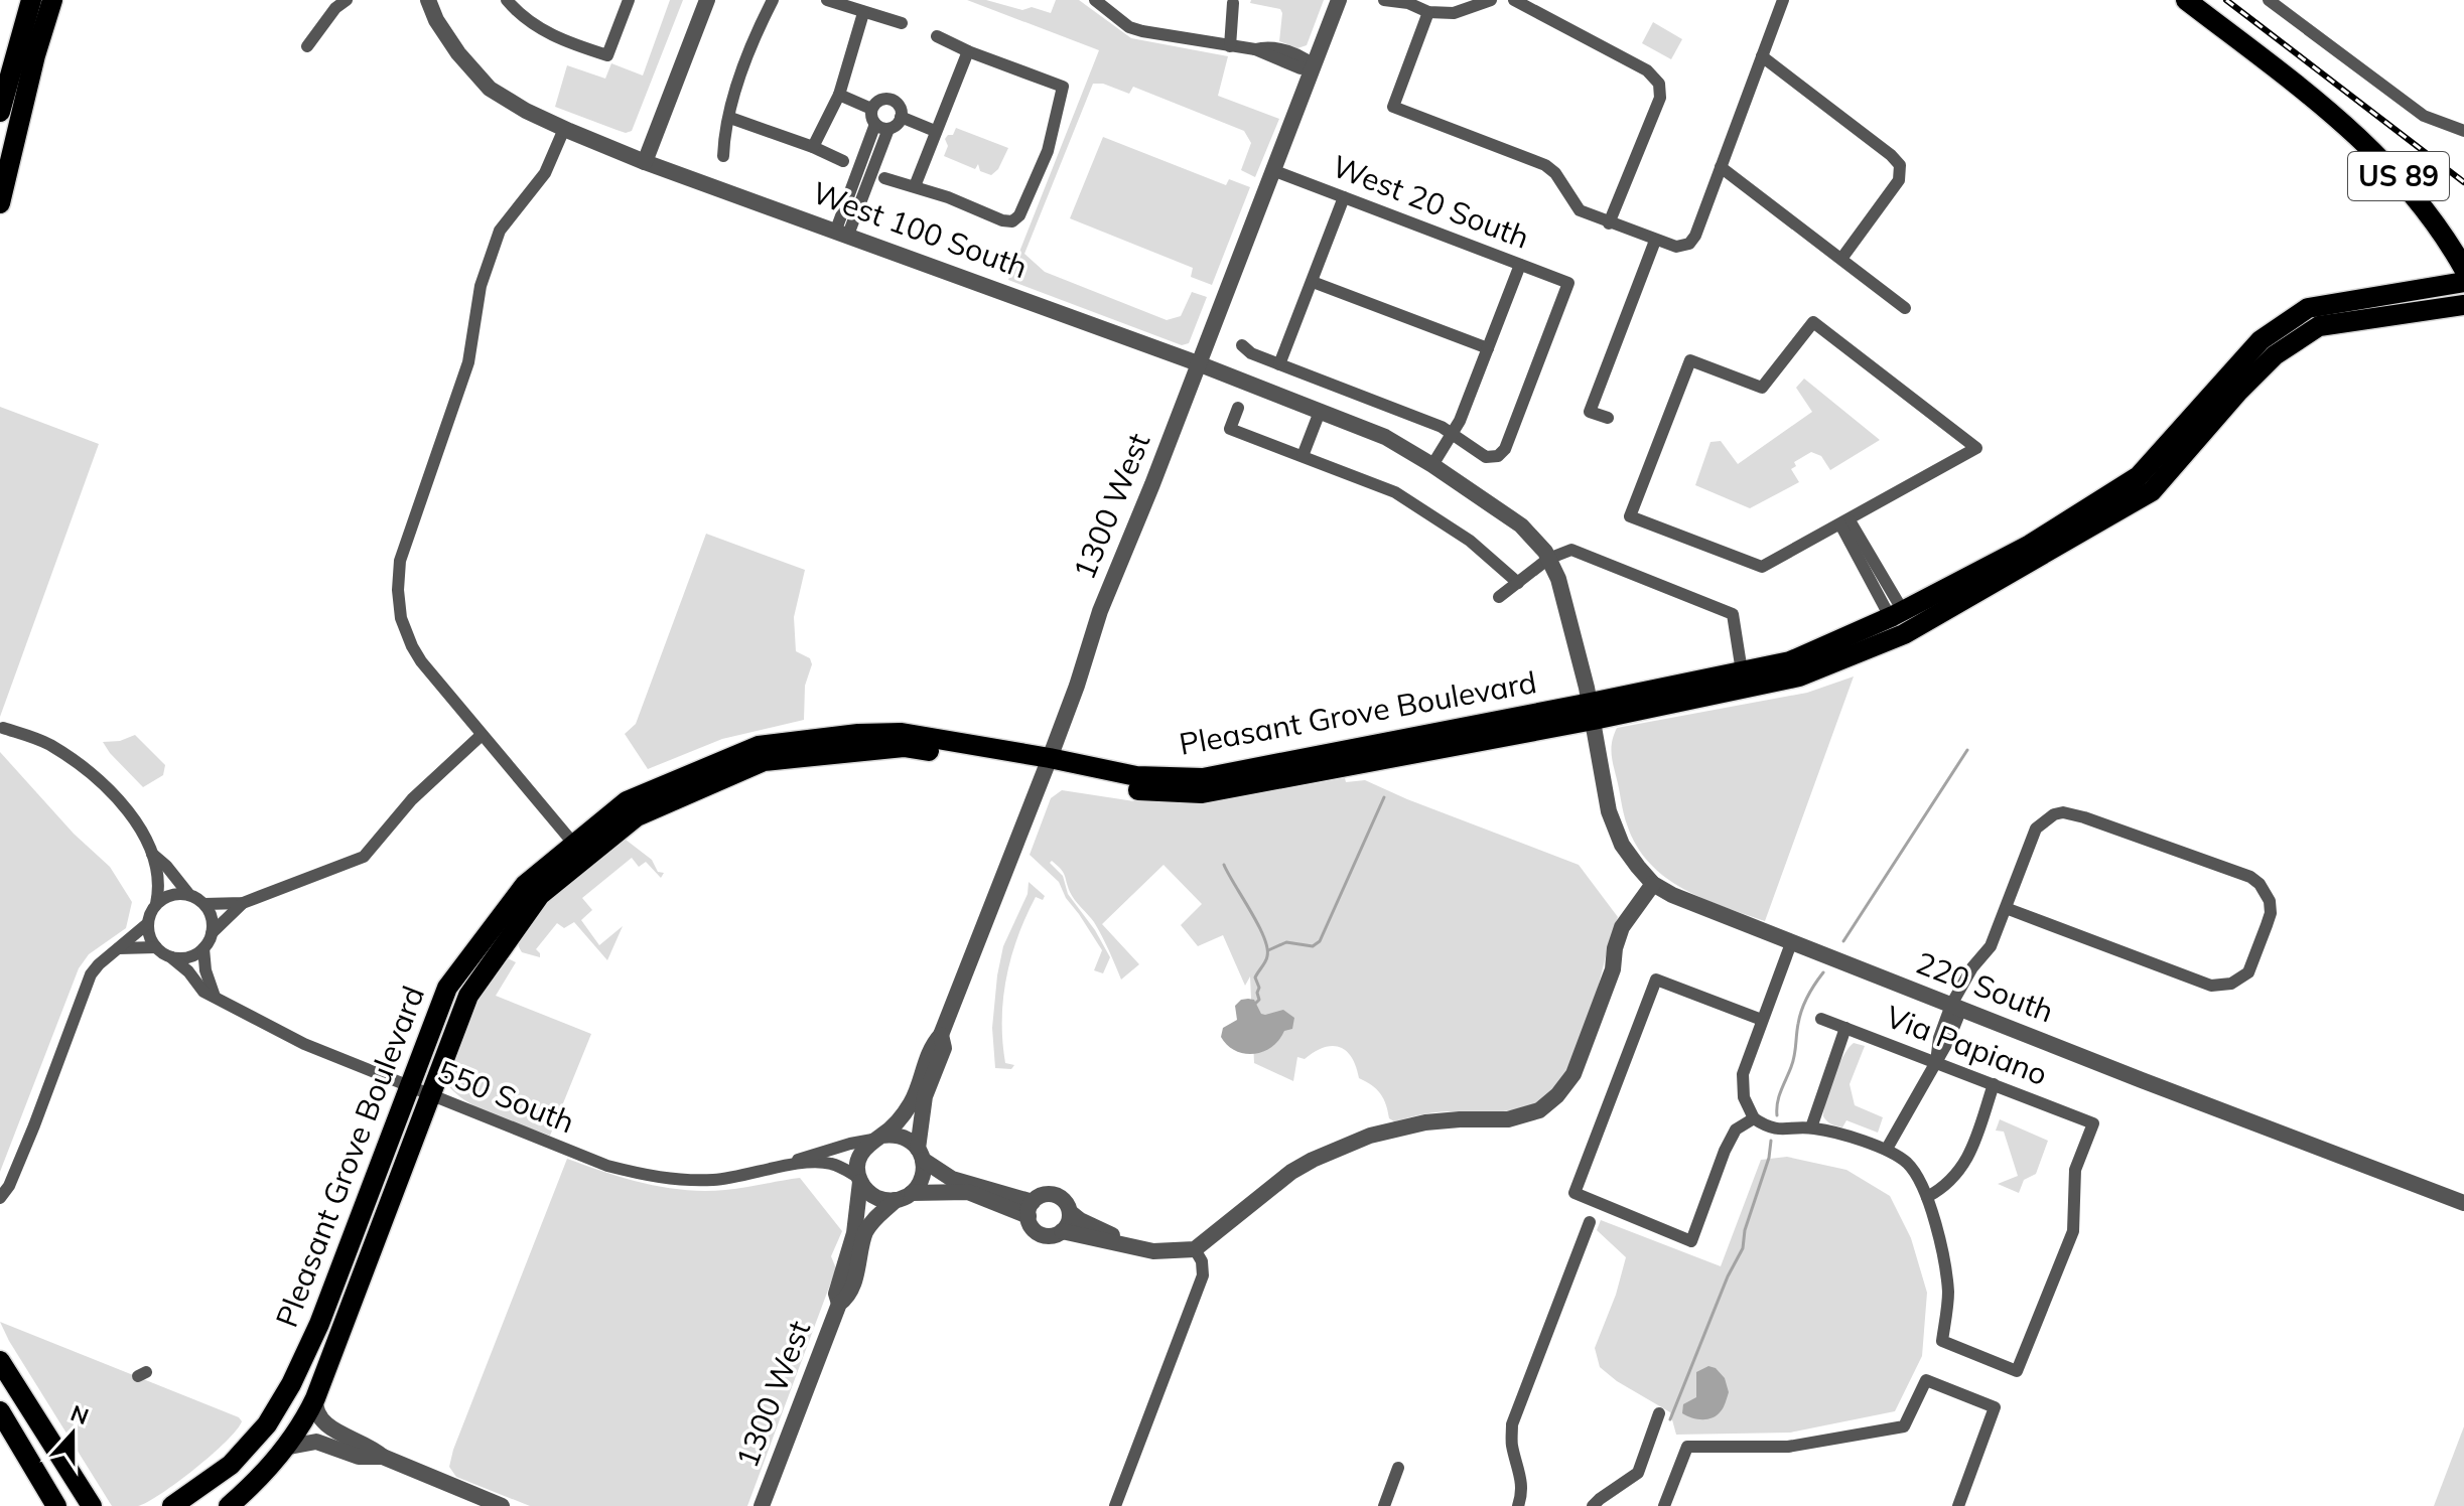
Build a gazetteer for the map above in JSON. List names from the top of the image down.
{
  "streets": {
    "main road": ["US 89", "Pleasant Grove Boulevard"],
    "street": [
      "West 20 South",
      "West 100 South",
      "1300 West",
      "220 South",
      "Via Papiano",
      "550 South"
    ]
  },
  "crossings": [
    ["West 20 South", "1300 West"],
    ["West 100 South", "1300 West"],
    ["West 100 South", "220 South"],
    ["1300 West", "Pleasant Grove Boulevard"],
    ["Pleasant Grove Boulevard", "220 South"],
    ["Pleasant Grove Boulevard", "550 South"]
  ],
  "north": "top"
}
